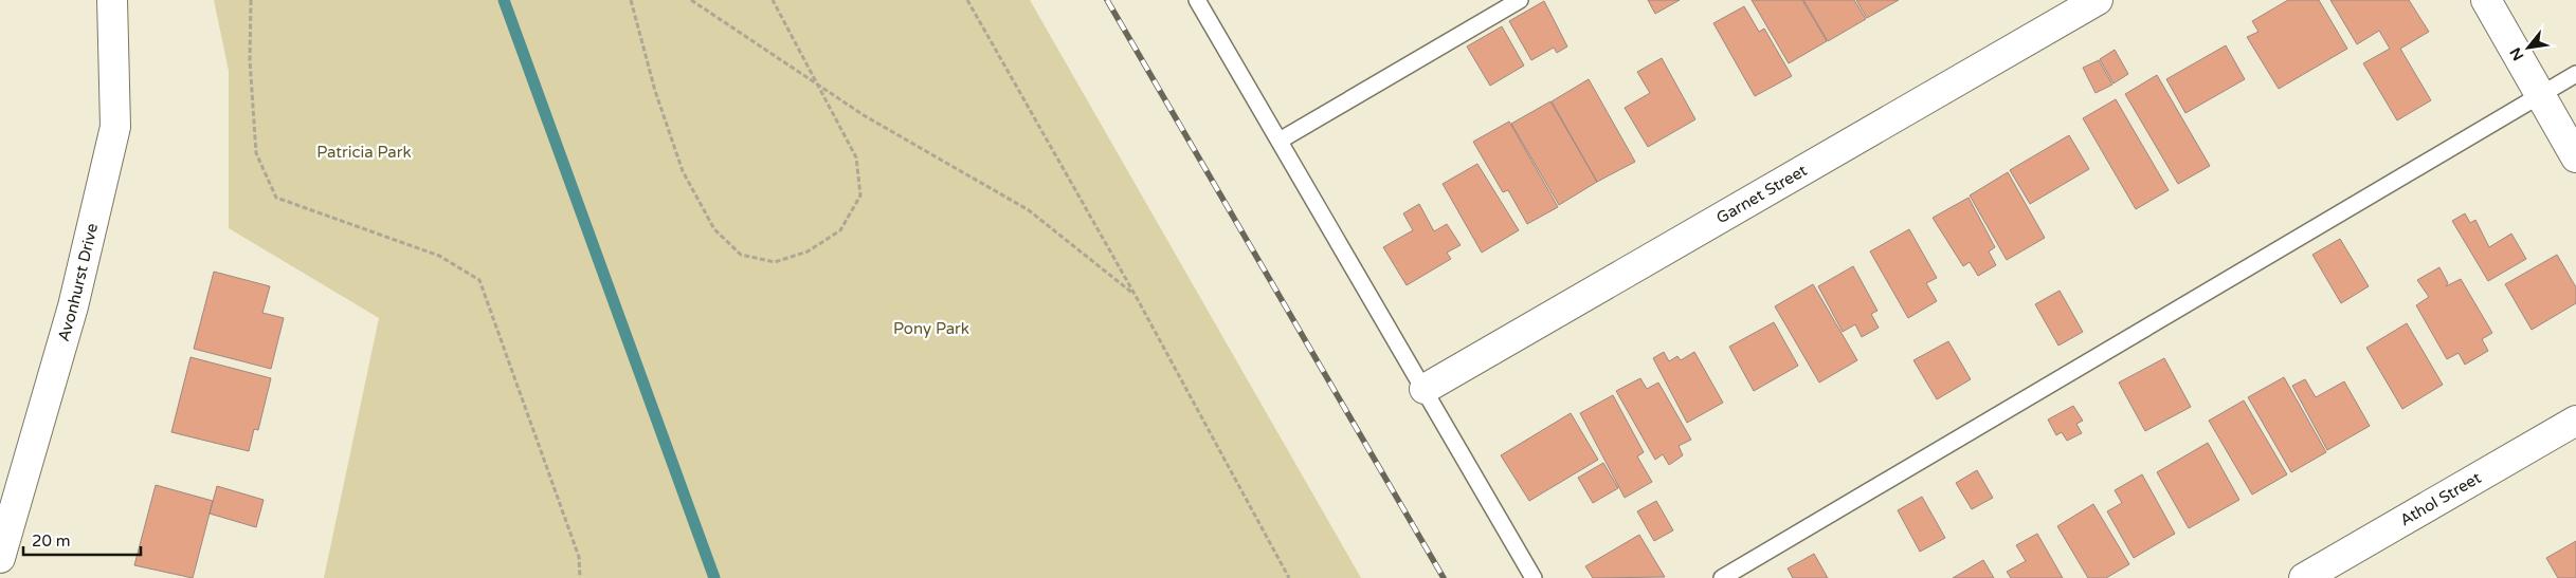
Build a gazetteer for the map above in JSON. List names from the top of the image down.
{
  "streets": {
    "street": ["Garnet Street", "Avonhurst Drive", "Athol Street"]
  },
  "parks": ["Patricia Park", "Pony Park"],
  "scale_bar": "20 m",
  "north": "bottom left"
}
